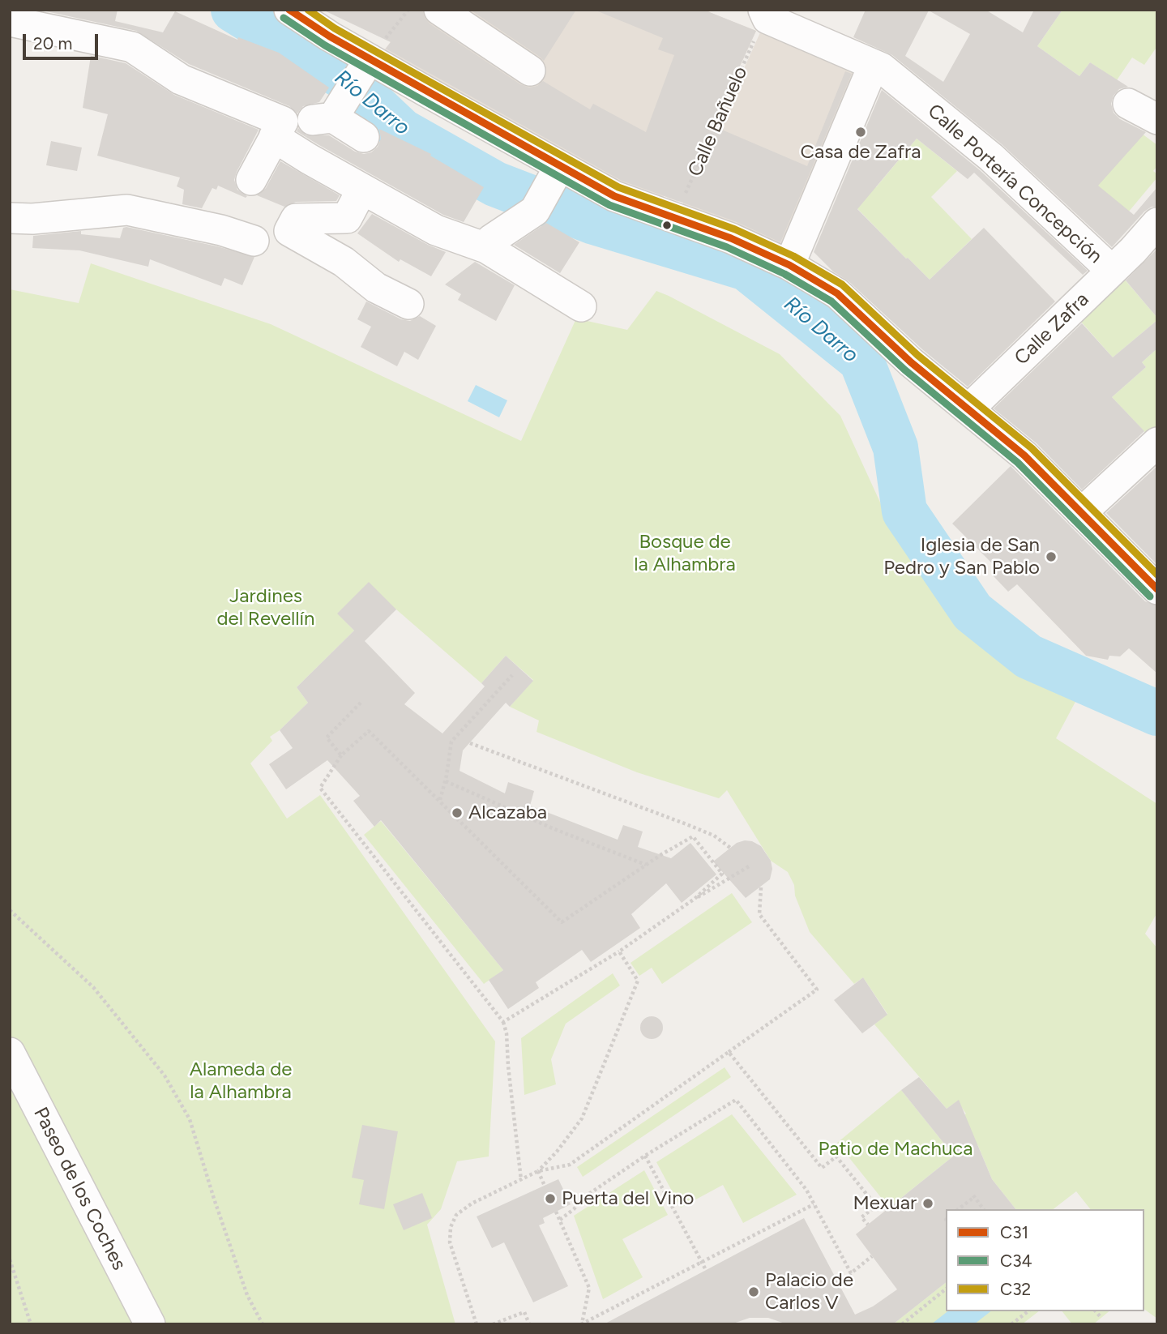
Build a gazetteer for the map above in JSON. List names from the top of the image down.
{
  "streets": {
    "street": ["Calle Portería Concepción", "Calle Zafra", "Paseo de los Coches"],
    "path": ["Calle Bañuelo"]
  },
  "crossings": [
    ["Calle Bañuelo", "Calle Portería Concepción"],
    ["Calle Portería Concepción", "Calle Zafra"]
  ],
  "water": ["Río Darro"],
  "parks": [
    "Bosque de la Alhambra",
    "Jardines del Revellín",
    "Alameda de la Alhambra",
    "Patio de Machuca"
  ],
  "places": [
    "Casa de Zafra",
    "Iglesia de San Pedro y San Pablo",
    "Alcazaba",
    "Puerta del Vino",
    "Mexuar",
    "Palacio de Carlos V"
  ],
  "lines": ["transit line C31", "transit line C32", "transit line C34"],
  "legend": ["C31", "C34", "C32"],
  "scale_bar": "20 m"
}
